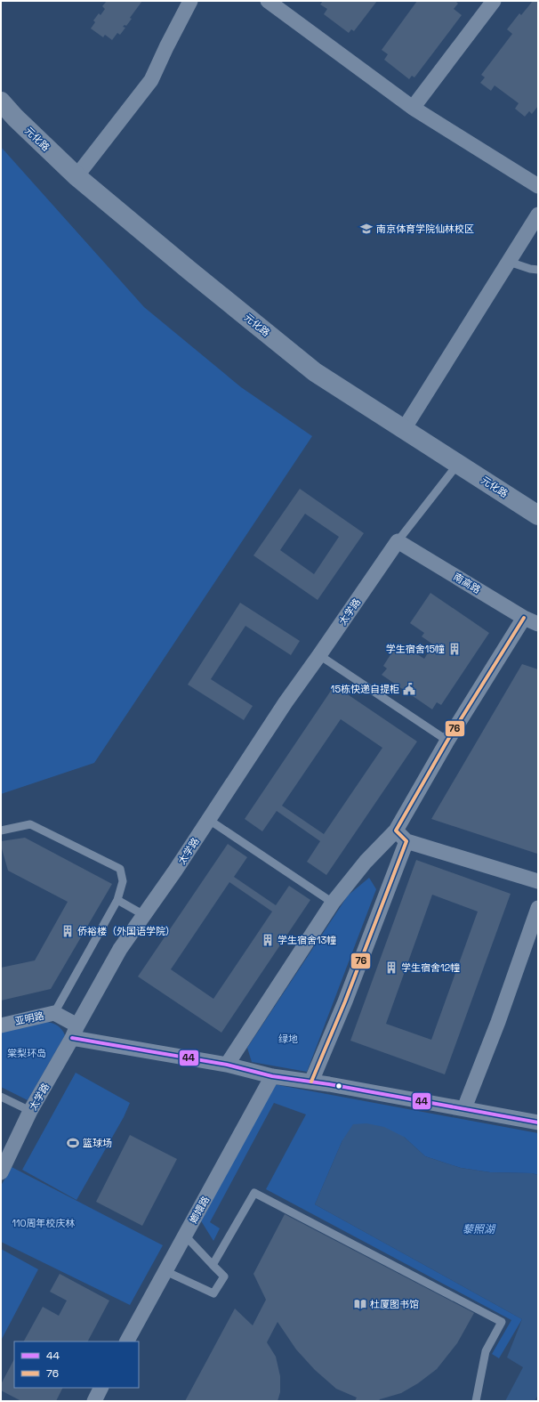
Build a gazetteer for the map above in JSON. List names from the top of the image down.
{
  "streets": {
    "street": [
      "元化路",
      "南高路",
      "太学路",
      "亚明路",
      "嫏嬛路"
    ]
  },
  "crossings": [
    ["南高路", "太学路"],
    ["太学路", "亚明路"],
    ["亚明路", "嫏嬛路"]
  ],
  "water": ["藜照湖"],
  "parks": ["绿地", "棠梨环岛", "110周年校庆林"],
  "places": {
    "school or university": ["南京体育学院仙林校区"],
    "building": [
      "学生宿舍15幢",
      "侨裕楼（外国语学院）",
      "学生宿舍13幢",
      "学生宿舍12幢"
    ],
    "public building": ["15栋快递自提柜"],
    "sports": ["篮球场"],
    "library": ["杜厦图书馆"]
  },
  "lines": ["transit line 76", "transit line 44"],
  "legend": ["44", "76"]
}
